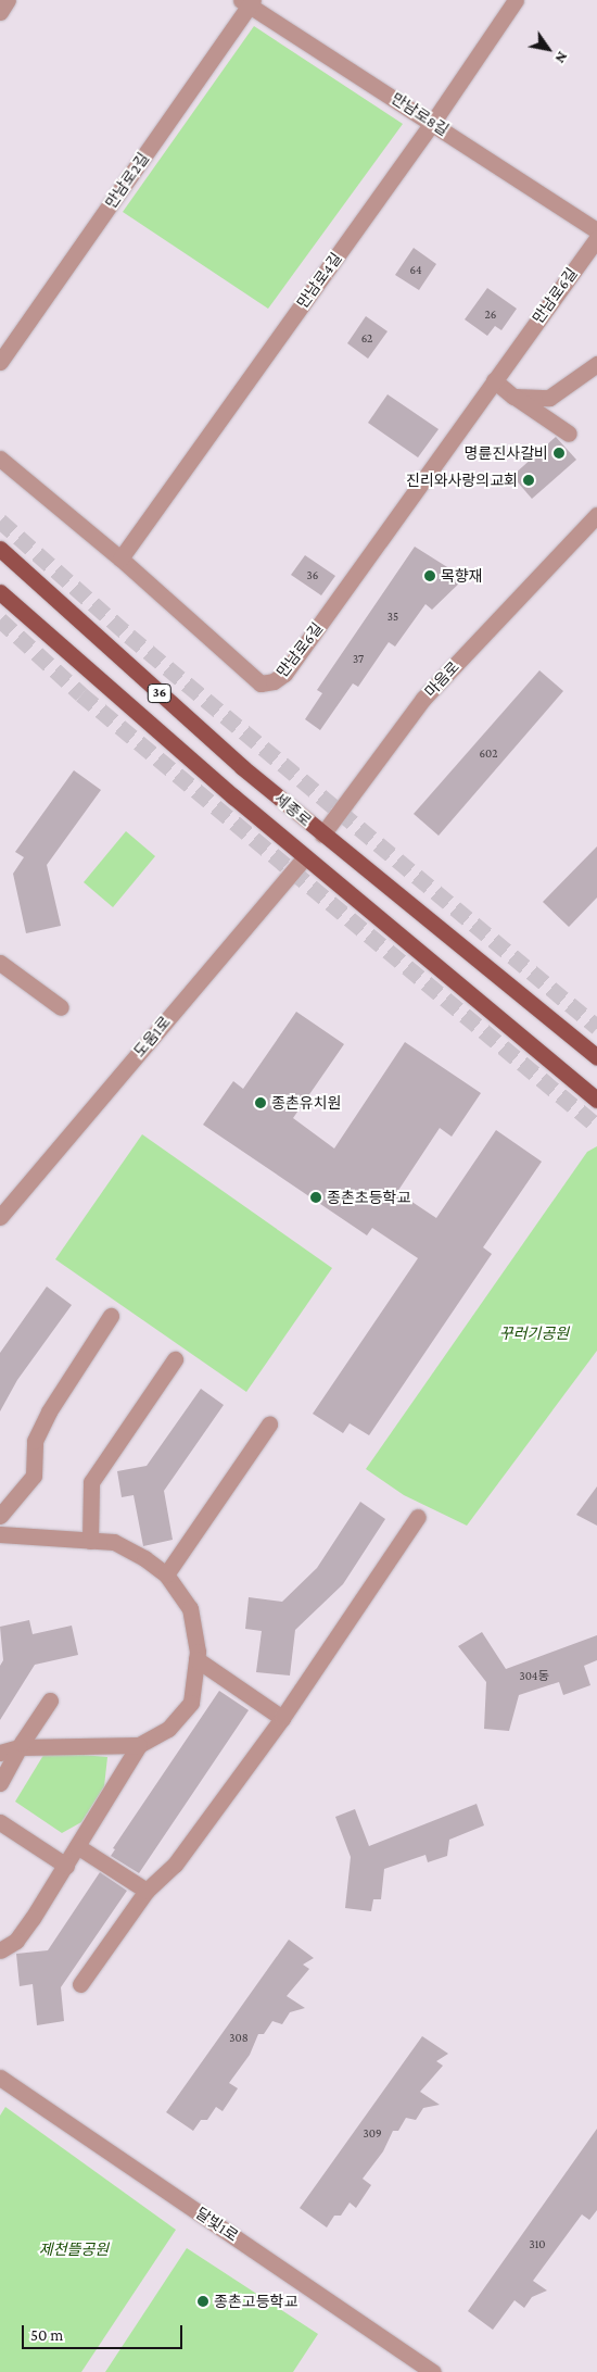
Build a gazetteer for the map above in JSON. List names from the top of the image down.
{
  "streets": {
    "main road": ["마음로", "36", "세종로"],
    "street": [
      "만남로8길",
      "만남로2길",
      "만남로4길",
      "만남로6길",
      "도움1로",
      "달빛1로"
    ]
  },
  "crossings": [
    ["만남로8길", "만남로2길"],
    ["만남로8길", "만남로4길"],
    ["만남로4길", "만남로6길"],
    ["마음로", "세종로"],
    ["마음로", "도움1로"],
    ["세종로", "도움1로"]
  ],
  "parks": ["꾸러기공원", "제천뜰공원"],
  "places": [
    "명륜진사갈비",
    "진리와사랑의교회",
    "목향재",
    "종촌유치원",
    "종촌초등학교",
    "종촌고등학교"
  ],
  "house_numbers": [
    "64",
    "26",
    "62",
    "36",
    "35",
    "37",
    "602",
    "304동",
    "308",
    "309",
    "310"
  ],
  "scale_bar": "50 m",
  "north": "bottom right"
}
